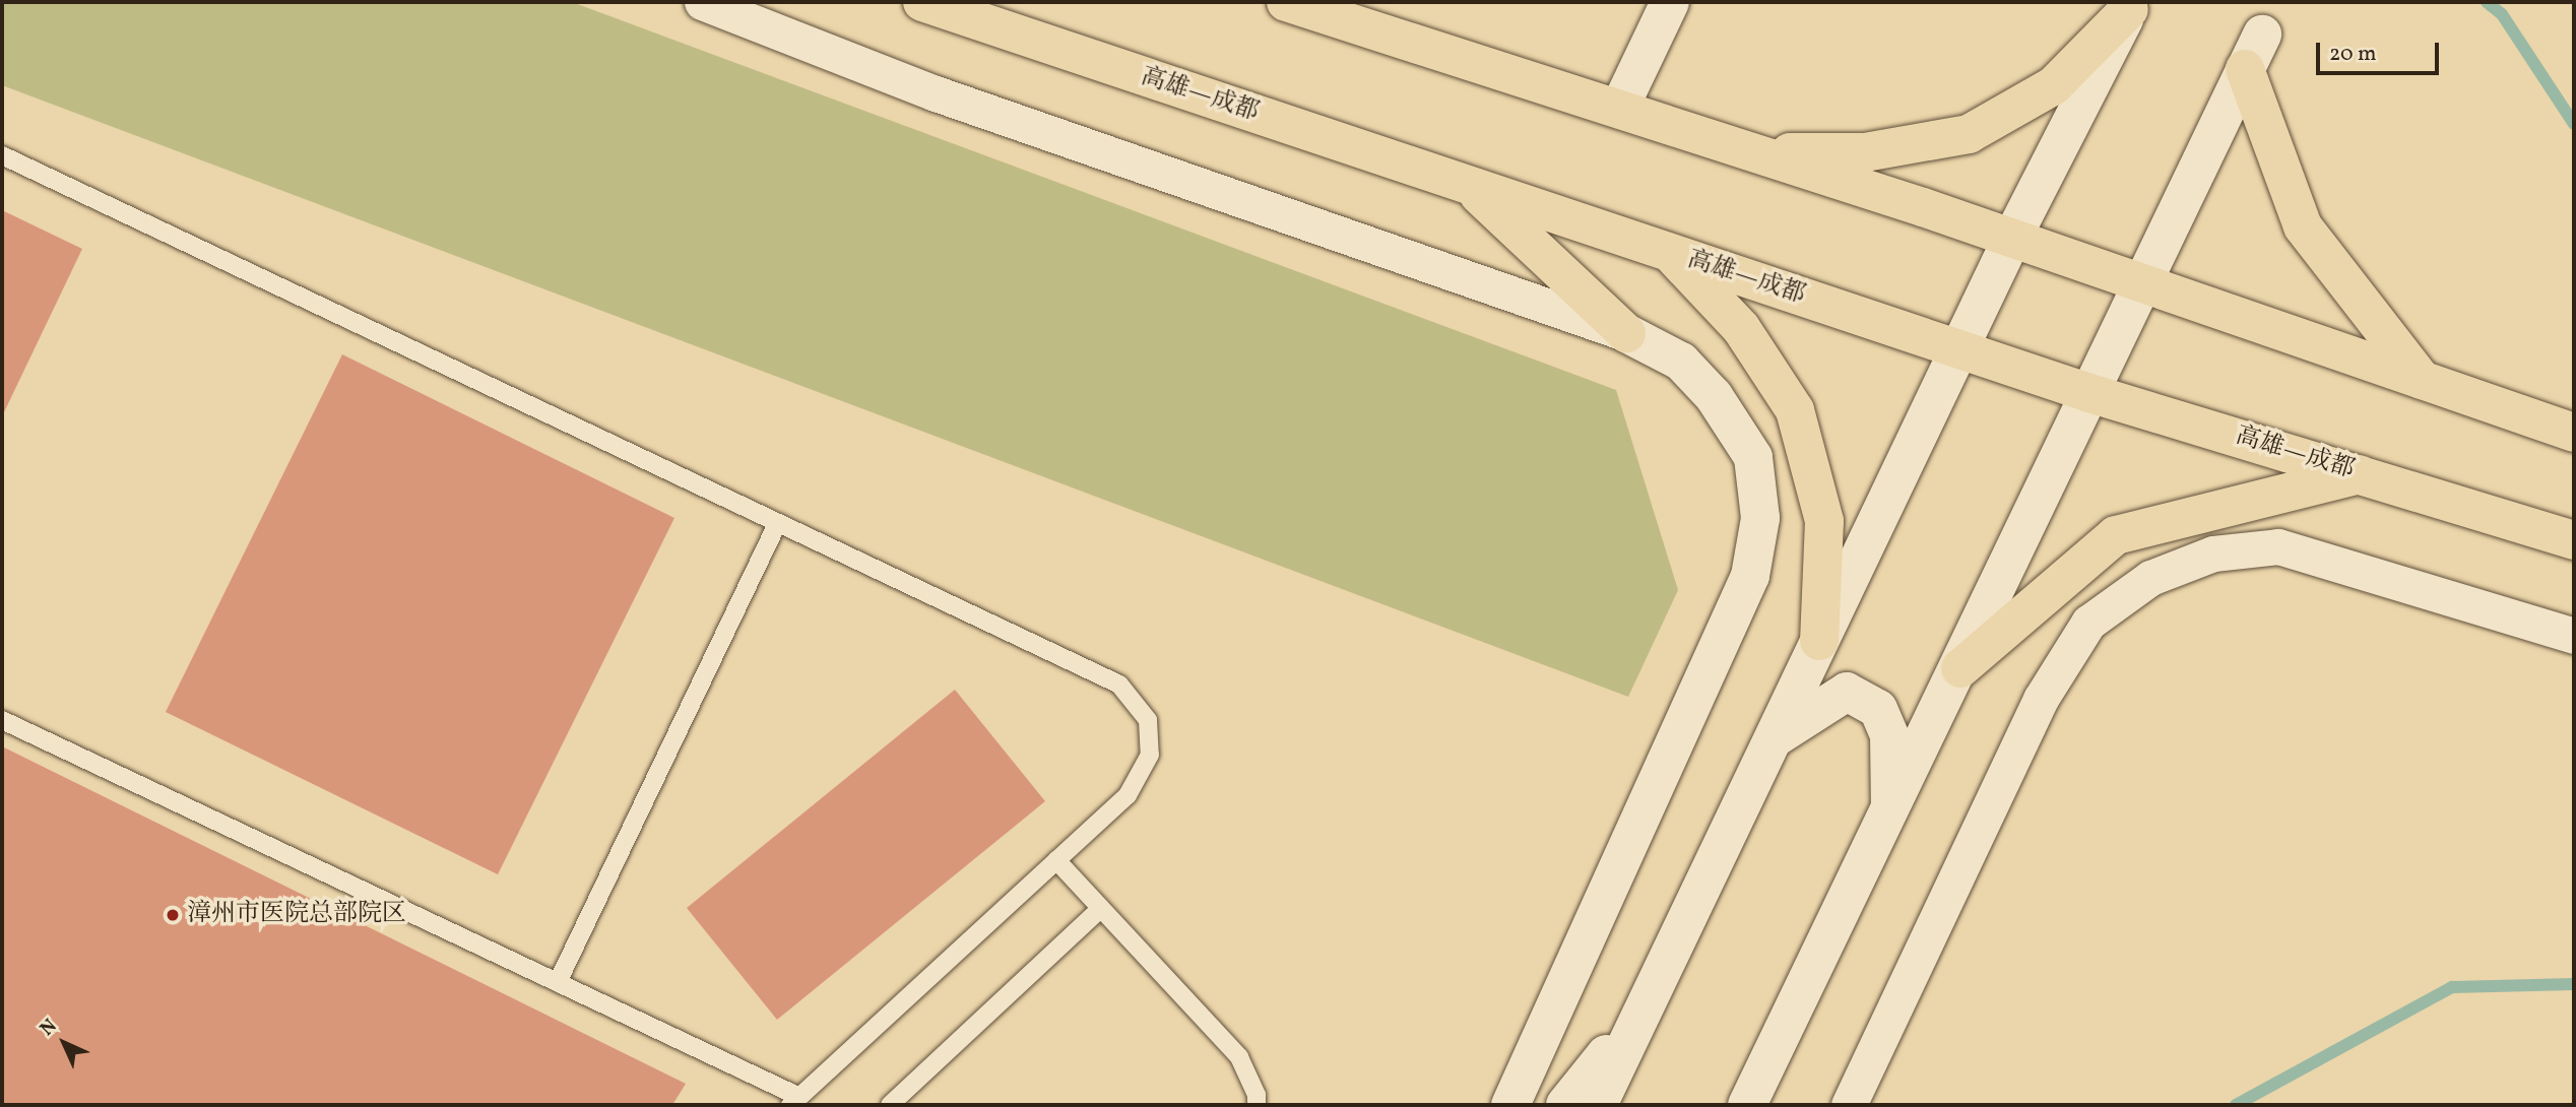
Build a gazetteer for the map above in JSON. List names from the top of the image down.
{
  "streets": {
    "highway": ["高雄—成都"]
  },
  "places": ["漳州市医院总部院区"],
  "scale_bar": "20 m",
  "north": "top left"
}
